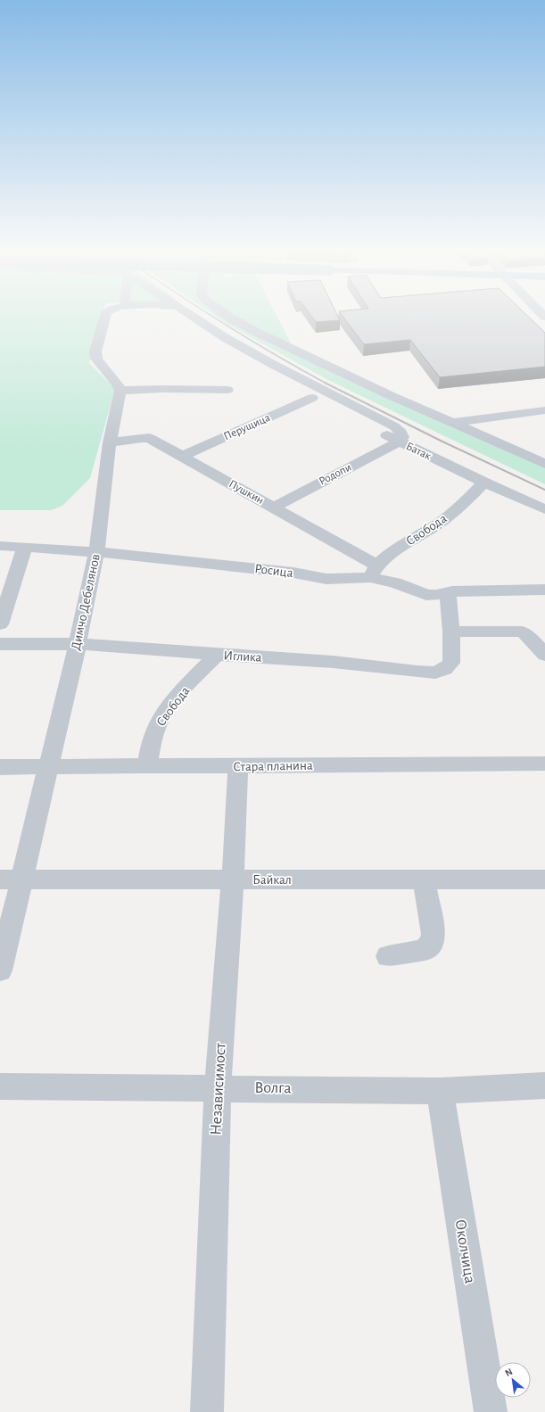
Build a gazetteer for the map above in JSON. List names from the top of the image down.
{
  "streets": {
    "street": [
      "Перущица",
      "Батак",
      "Родопи",
      "Пушкин",
      "Свобода",
      "Росица",
      "Димчо Дебелянов",
      "Иглика",
      "Стара планина",
      "Байкал",
      "Волга",
      "Независимост",
      "Околчица"
    ]
  },
  "crossings": [
    ["Перущица", "Батак"],
    ["Перущица", "Пушкин"],
    ["Батак", "Родопи"],
    ["Батак", "Свобода"],
    ["Родопи", "Пушкин"],
    ["Пушкин", "Свобода"],
    ["Пушкин", "Росица"],
    ["Пушкин", "Димчо Дебелянов"],
    ["Свобода", "Росица"],
    ["Свобода", "Иглика"],
    ["Свобода", "Стара планина"],
    ["Росица", "Димчо Дебелянов"],
    ["Димчо Дебелянов", "Иглика"],
    ["Димчо Дебелянов", "Стара планина"],
    ["Димчо Дебелянов", "Байкал"],
    ["Стара планина", "Независимост"],
    ["Байкал", "Независимост"],
    ["Волга", "Независимост"],
    ["Волга", "Околчица"]
  ],
  "north": "top left"
}
